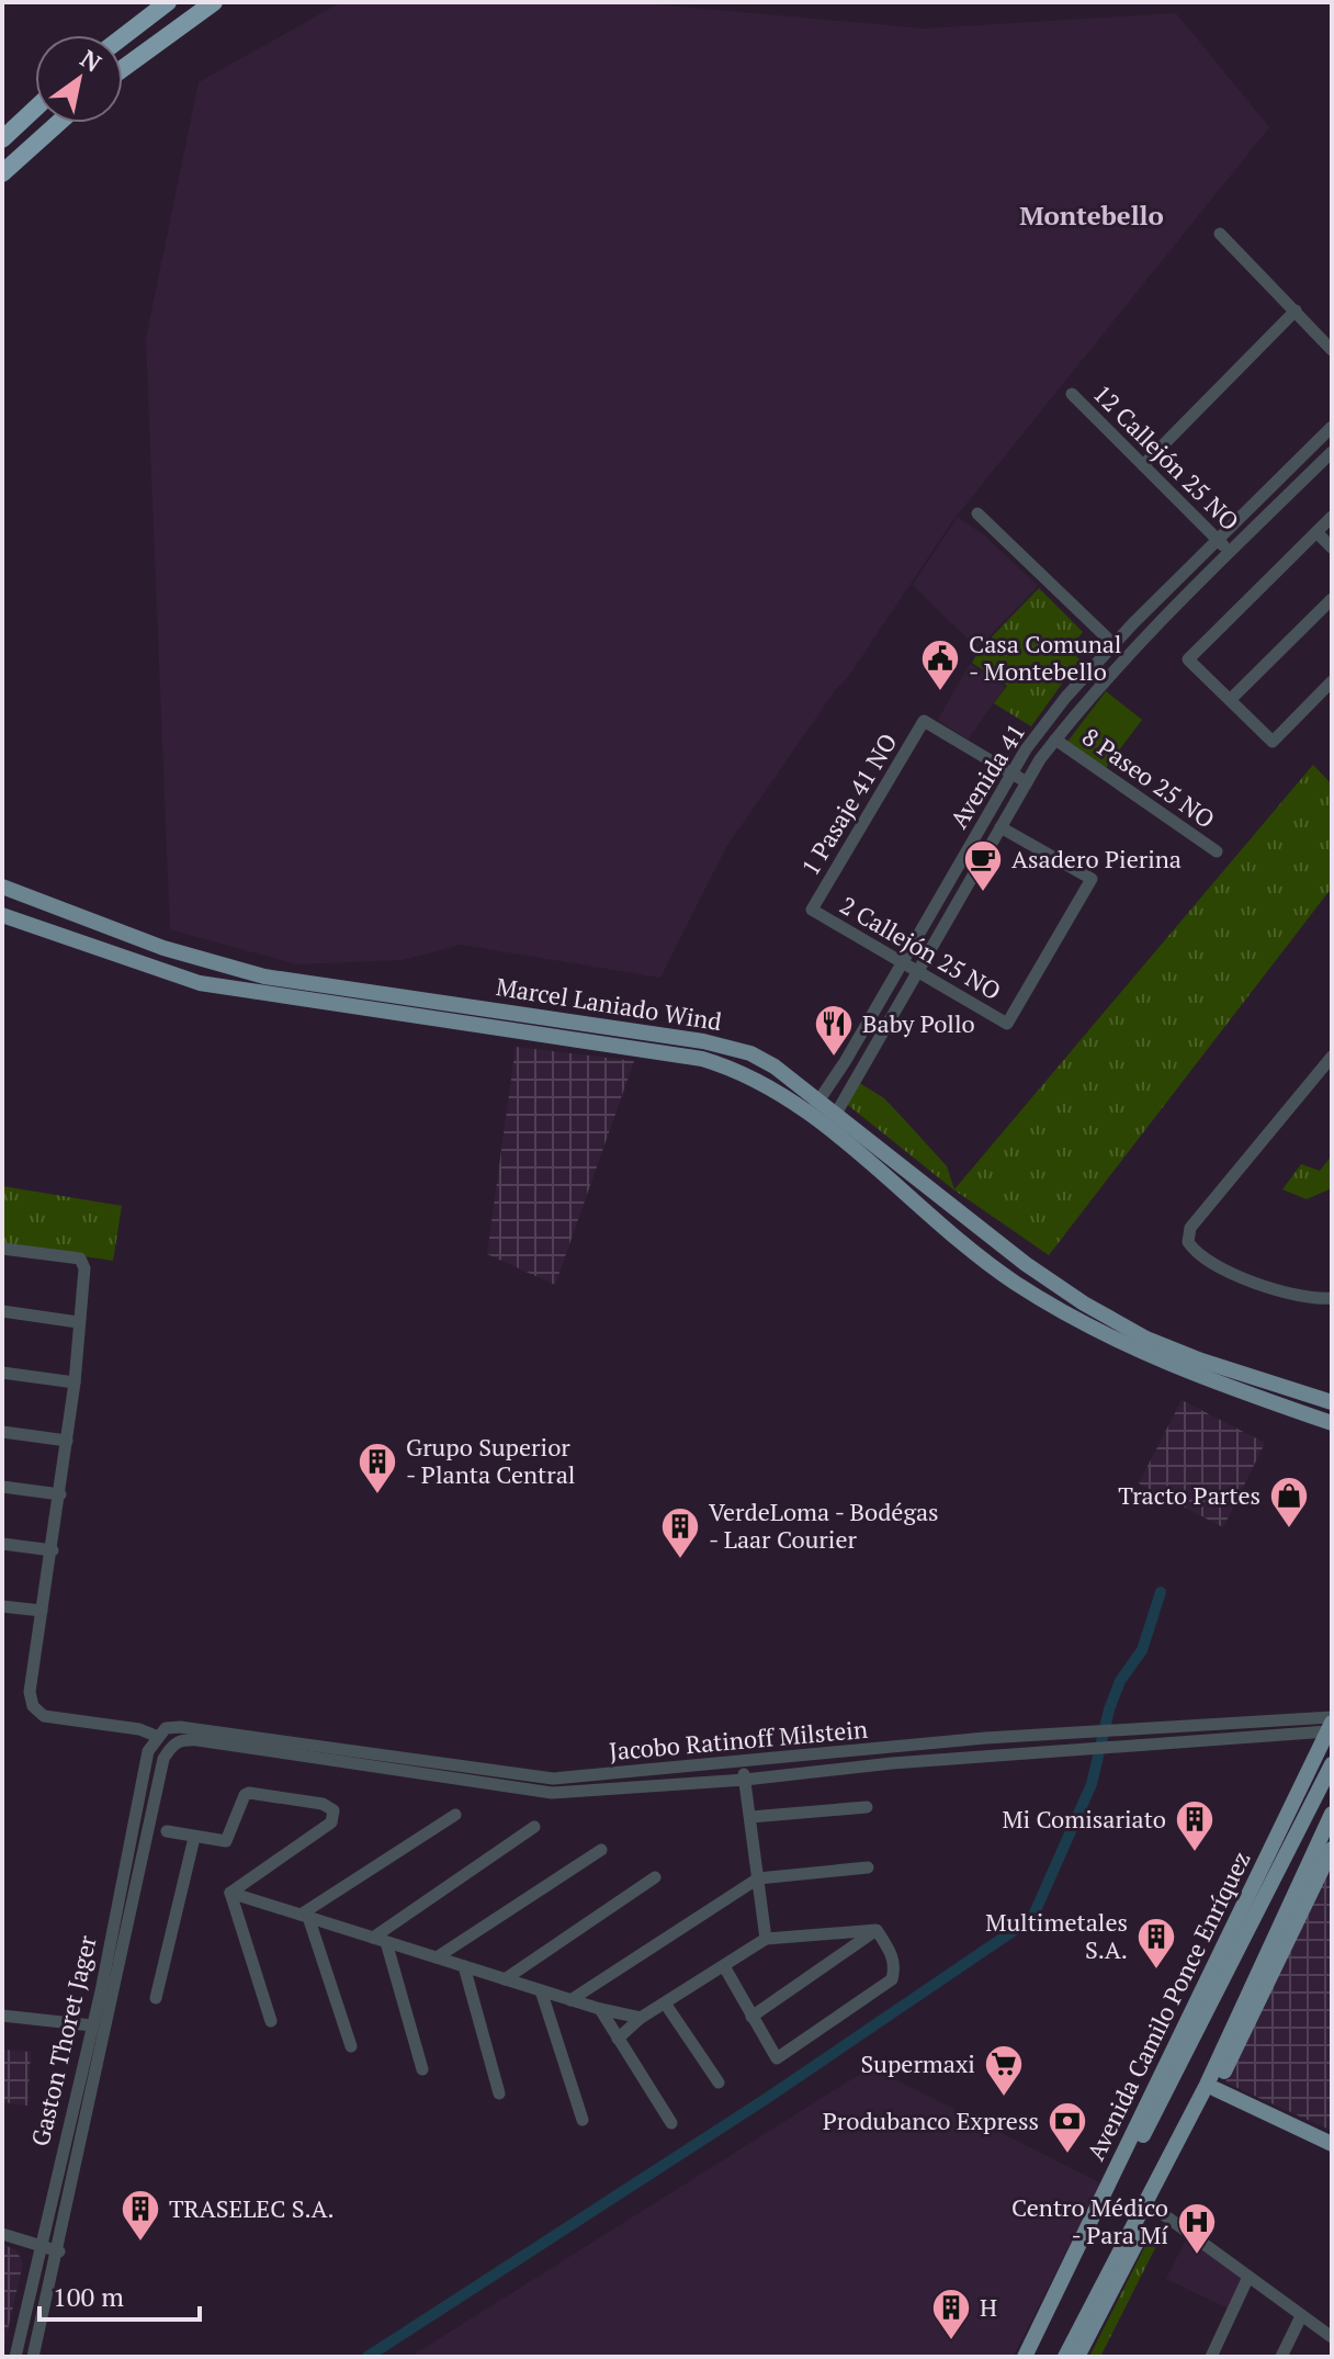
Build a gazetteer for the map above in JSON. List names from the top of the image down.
{
  "streets": {
    "main road": ["Marcel Laniado Wind", "Avenida Camilo Ponce Enríquez"],
    "street": [
      "12 Callejón 25 NO",
      "Avenida 41",
      "8 Paseo 25 NO",
      "1 Pasaje 41 NO",
      "2 Callejón 25 NO",
      "Jacobo Ratinoff Milstein",
      "Gaston Thoret Jager"
    ]
  },
  "crossings": [
    ["12 Callejón 25 NO", "Avenida 41"],
    ["Avenida 41", "8 Paseo 25 NO"],
    ["Avenida 41", "1 Pasaje 41 NO"],
    ["Avenida 41", "2 Callejón 25 NO"],
    ["Avenida 41", "Marcel Laniado Wind"],
    ["1 Pasaje 41 NO", "2 Callejón 25 NO"],
    ["Jacobo Ratinoff Milstein", "Avenida Camilo Ponce Enríquez"],
    ["Jacobo Ratinoff Milstein", "Gaston Thoret Jager"]
  ],
  "districts": ["Montebello"],
  "places": {
    "public building": ["Casa Comunal - Montebello"],
    "cafe": ["Asadero Pierina"],
    "restaurant": ["Baby Pollo"],
    "building": [
      "Grupo Superior - Planta Central",
      "VerdeLoma - Bodégas - Laar Courier",
      "Mi Comisariato",
      "Multimetales S.A.",
      "TRASELEC S.A.",
      "H"
    ],
    "shop": ["Tracto Partes"],
    "supermarket": ["Supermaxi"],
    "bank": ["Produbanco Express"],
    "hospital": ["Centro Médico - Para Mí"]
  },
  "scale_bar": "100 m",
  "north": "top right"
}
